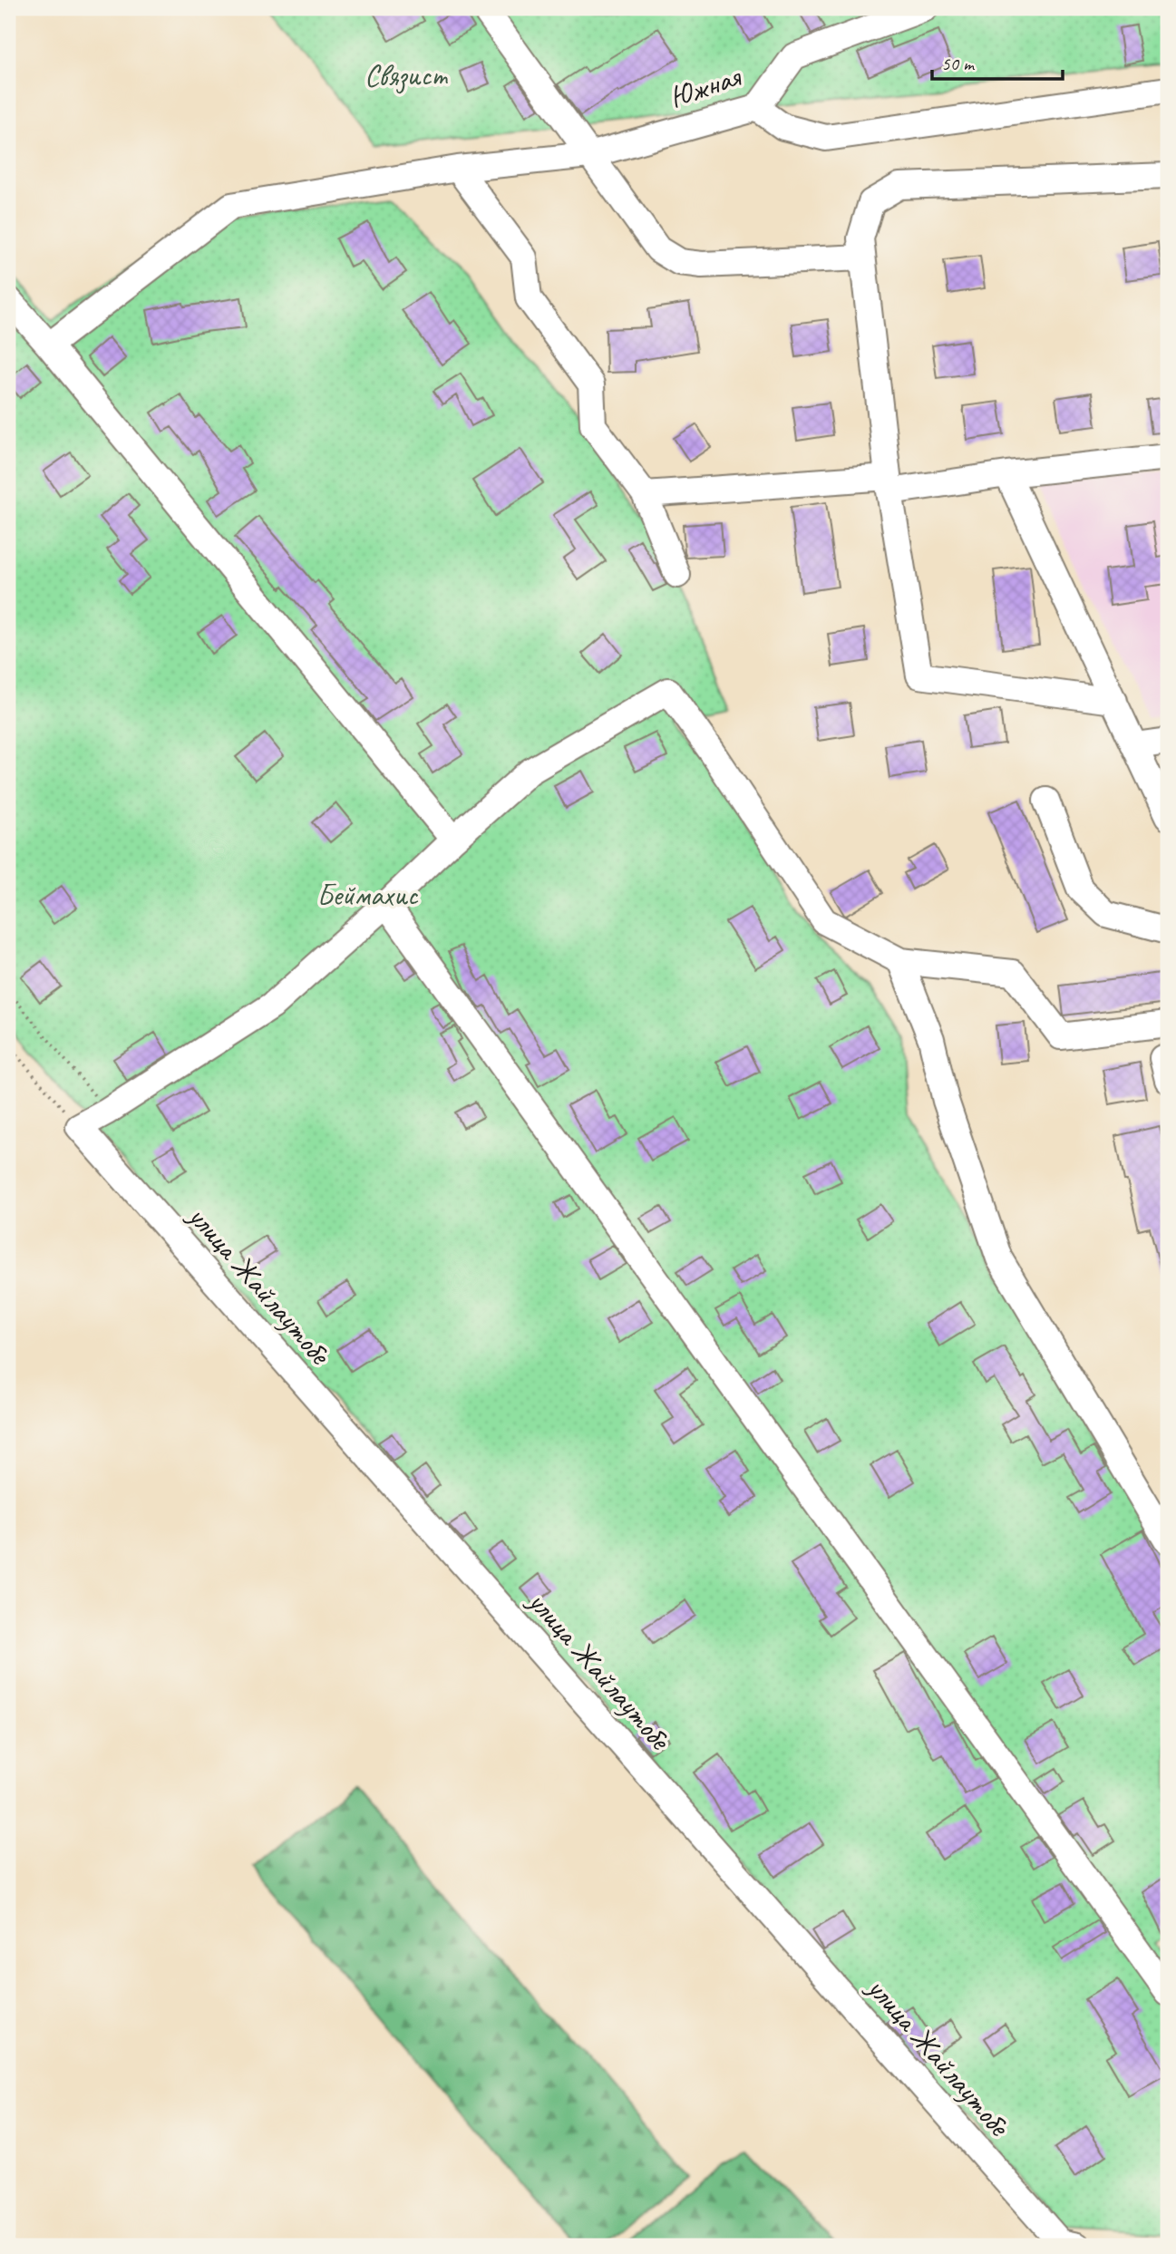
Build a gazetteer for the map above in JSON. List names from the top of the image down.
{
  "streets": {
    "street": ["Южная", "улица Жайлаутобе"]
  },
  "parks": ["Связист", "Беймахис"],
  "scale_bar": "50 m"
}
